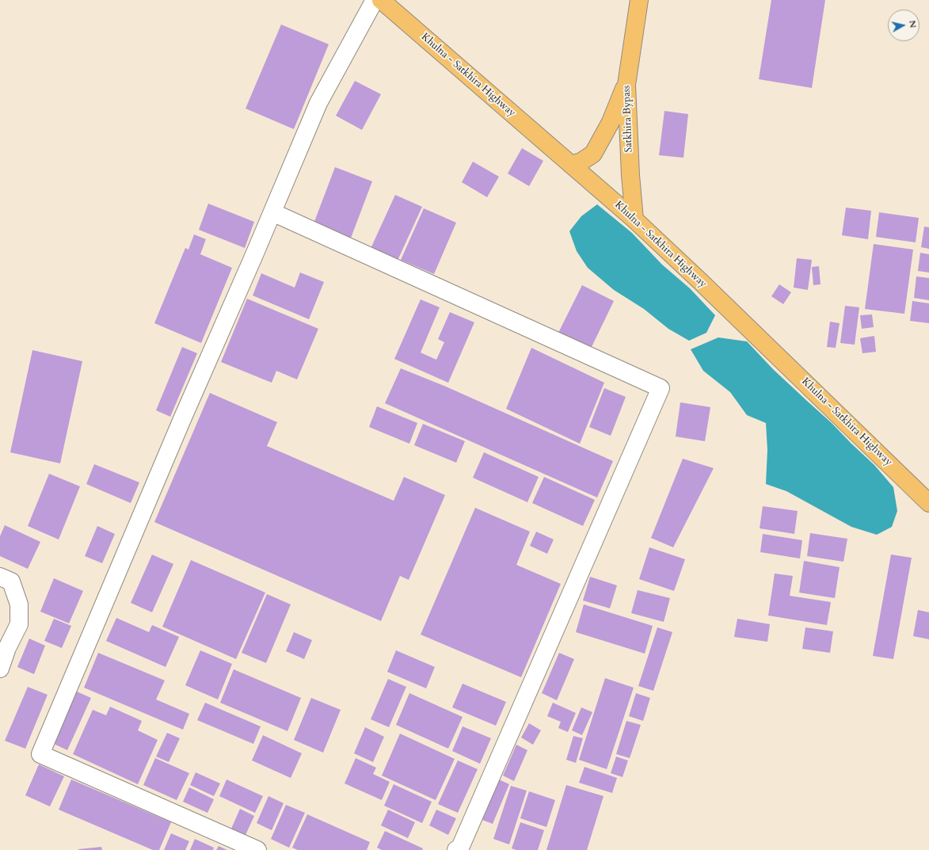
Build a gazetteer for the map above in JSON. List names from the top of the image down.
{
  "streets": {
    "highway": ["Khulna - Satkhira Highway", "Satkhira Bypass"]
  },
  "crossings": [
    ["Khulna - Satkhira Highway", "Satkhira Bypass"]
  ],
  "north": "right"
}
